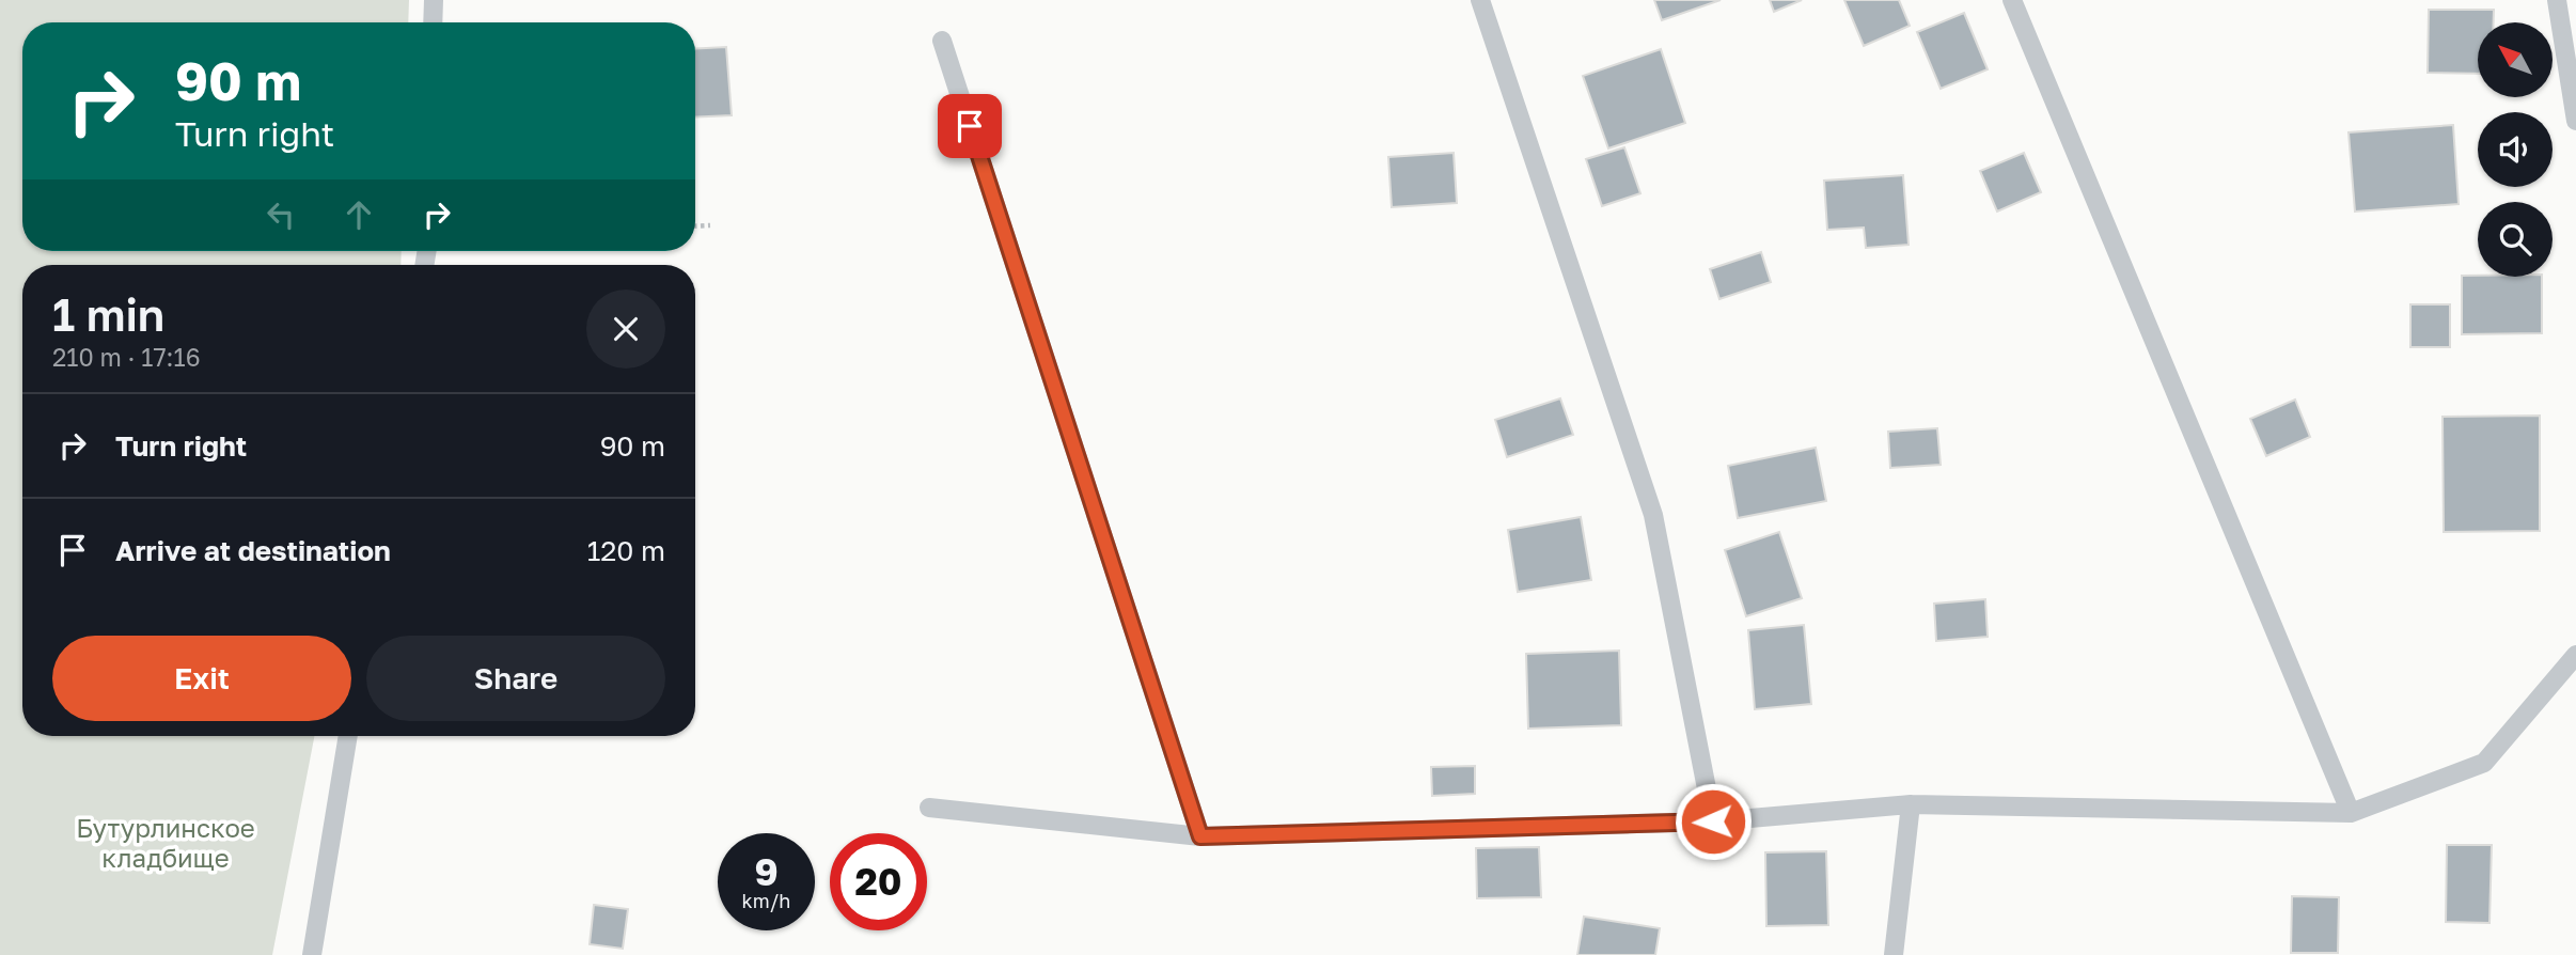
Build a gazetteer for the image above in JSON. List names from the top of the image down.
{
  "parks": ["Бутурлинское кладбище"],
  "north": "top left",
  "page": {
    "turn": ["90 m", "Turn right"],
    "heading": ["1 min", "210 m · 17:16"],
    "list": [
      {
        "name": "Turn right",
        "value": "90 m"
      },
      {
        "name": "Arrive at destination",
        "value": "120 m"
      }
    ],
    "buttons": ["Exit", "Share"],
    "speed": "9 km/h",
    "limit": "20"
  }
}
